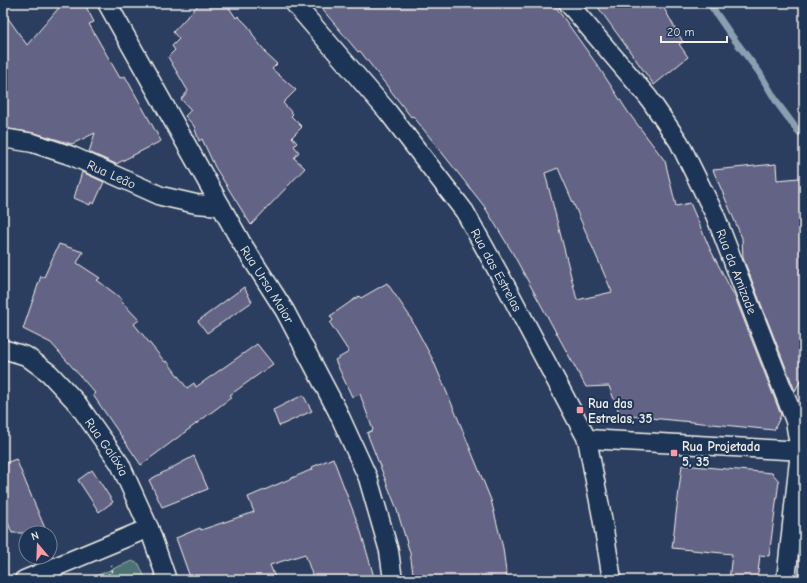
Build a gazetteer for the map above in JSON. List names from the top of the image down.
{
  "streets": {
    "street": [
      "Rua Leão",
      "Rua das Estrelas",
      "Rua da Amizade",
      "Rua Ursa Maior",
      "Rua Galáxia"
    ]
  },
  "crossings": [
    ["Rua Leão", "Rua Ursa Maior"]
  ],
  "places": {
    "transit": ["Rua das Estrelas, 35", "Rua Projetada 5, 35"]
  },
  "scale_bar": "20 m",
  "north": "top"
}
